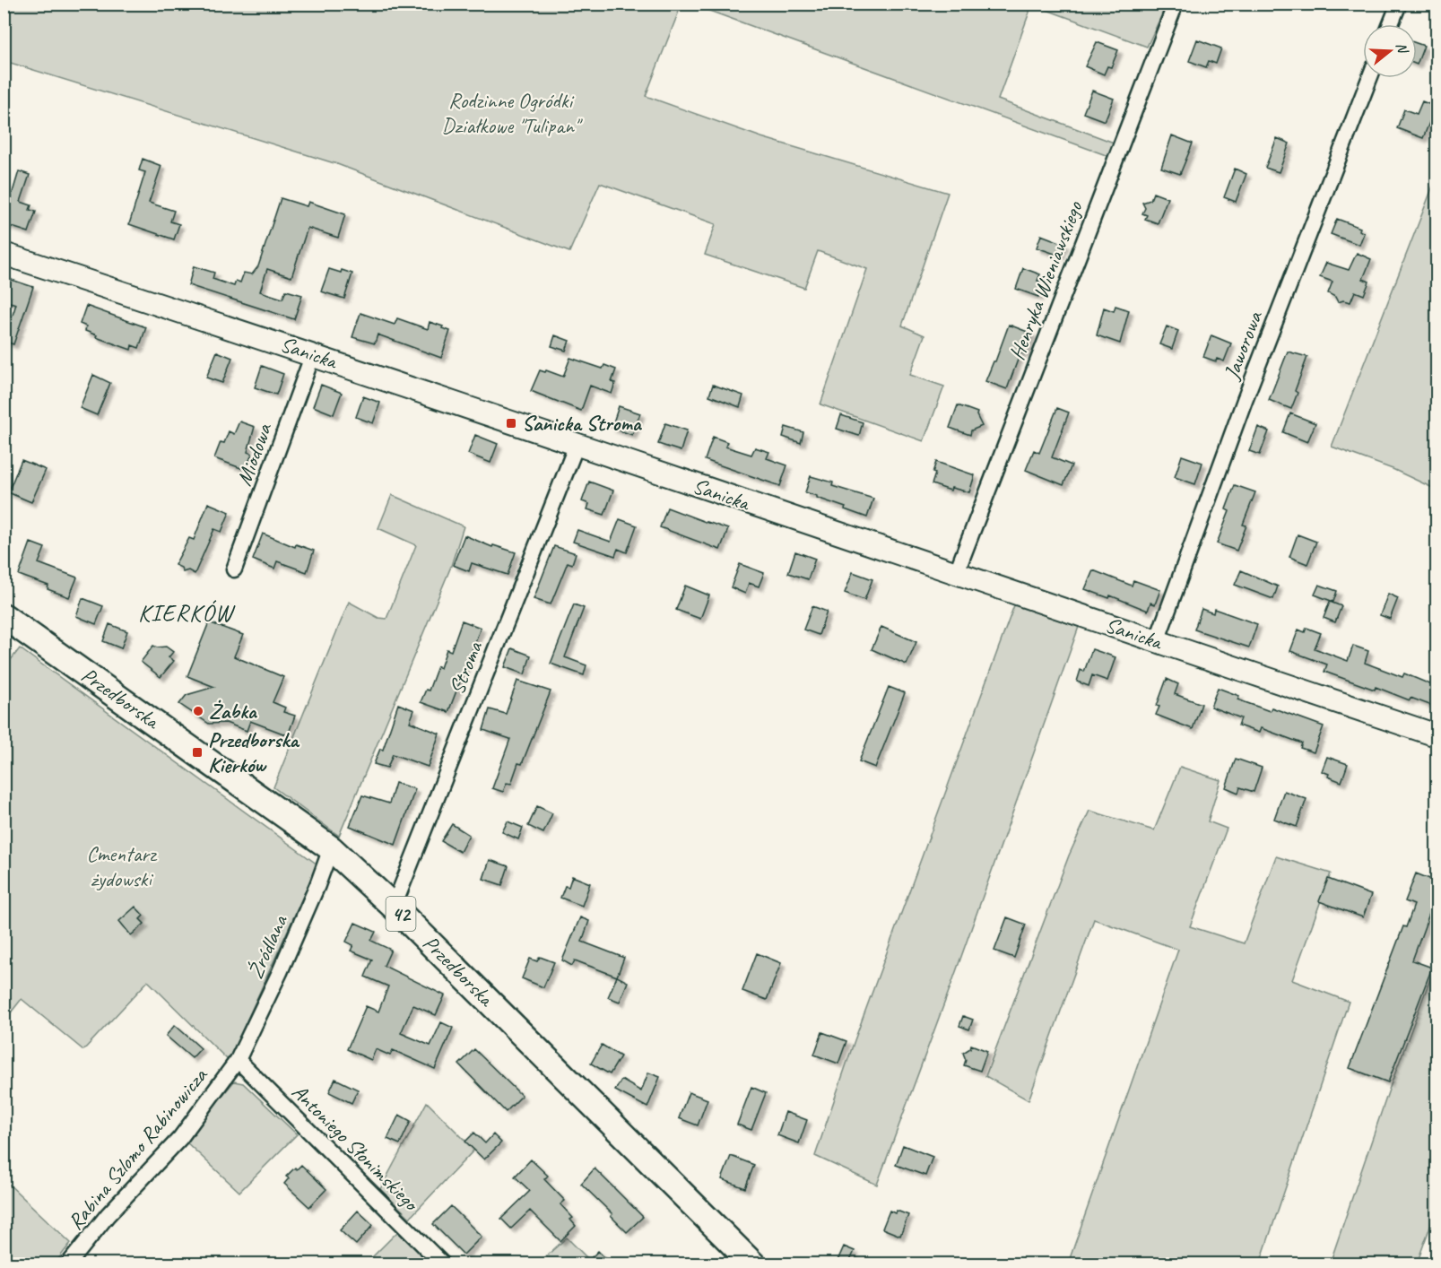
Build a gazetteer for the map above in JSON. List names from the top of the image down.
{
  "streets": {
    "main road": ["Przedborska", "42"],
    "street": [
      "Henryka Wieniawskiego",
      "Jaworowa",
      "Sanicka",
      "Miodowa",
      "Stroma",
      "Źródlana",
      "Antoniego Słonimskiego",
      "Rabina Szlomo Rabinowicza"
    ]
  },
  "crossings": [
    ["Henryka Wieniawskiego", "Sanicka"],
    ["Jaworowa", "Sanicka"],
    ["Sanicka", "Miodowa"],
    ["Sanicka", "Stroma"],
    ["Stroma", "Przedborska"],
    ["Przedborska", "Źródlana"],
    ["Źródlana", "Antoniego Słonimskiego"],
    ["Źródlana", "Rabina Szlomo Rabinowicza"],
    ["Antoniego Słonimskiego", "Rabina Szlomo Rabinowicza"]
  ],
  "districts": ["KIERKÓW"],
  "parks": ["Rodzinne Ogródki Działkowe \"Tulipan\"", "Cmentarz żydowski"],
  "places": {
    "transit": ["Sanicka Stroma", "Przedborska Kierków"],
    "other": ["Żabka"]
  },
  "north": "right"
}
